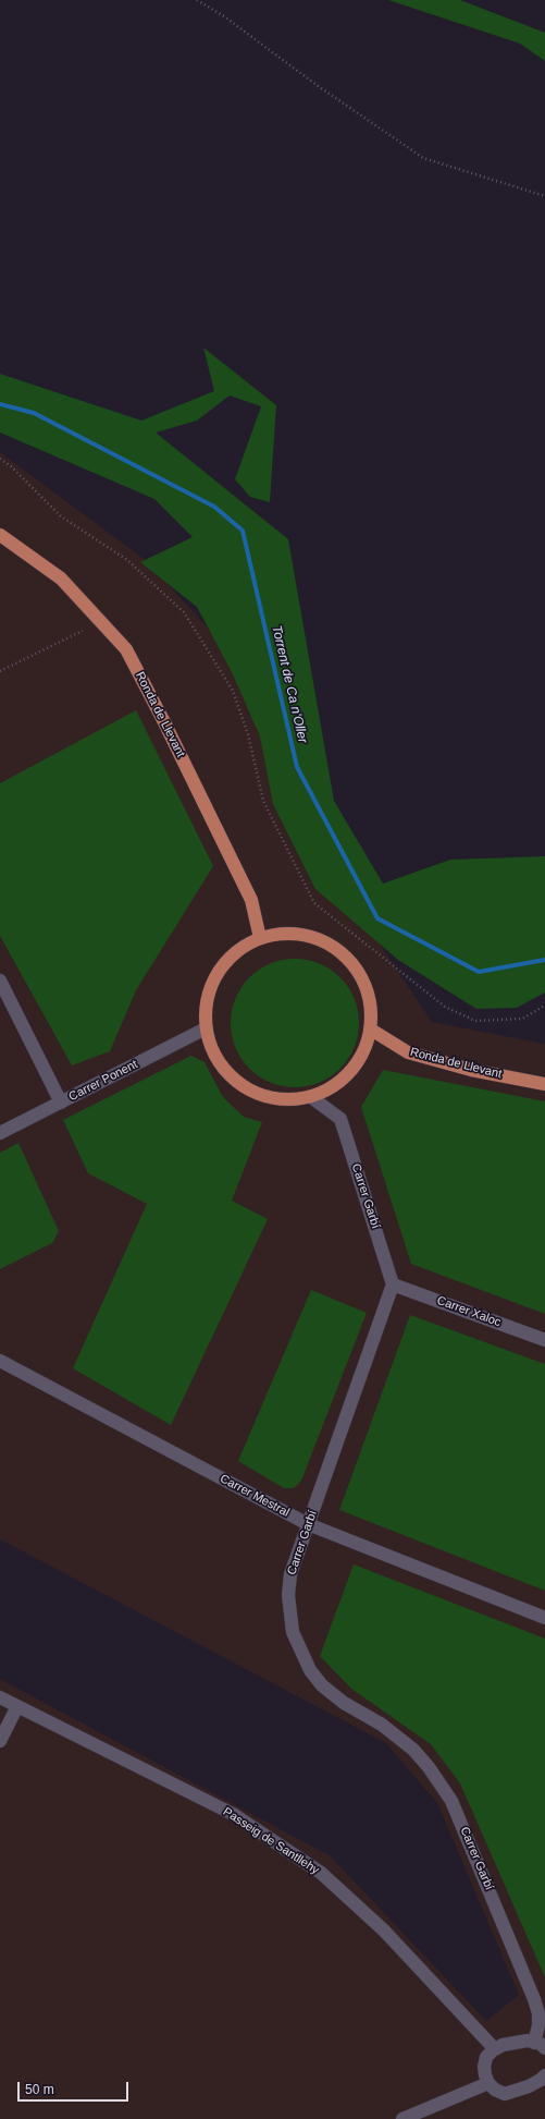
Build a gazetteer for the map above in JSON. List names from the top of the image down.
{
  "streets": {
    "main road": ["Ronda de Llevant"],
    "street": [
      "Carrer Ponent",
      "Carrer Garbí",
      "Carrer Xaloc",
      "Carrer Mestral",
      "Passeig de Santllehy"
    ]
  },
  "crossings": [
    ["Carrer Garbí", "Carrer Xaloc"],
    ["Carrer Garbí", "Carrer Mestral"]
  ],
  "water": ["Torrent de Ca n'Oller"],
  "scale_bar": "50 m"
}
